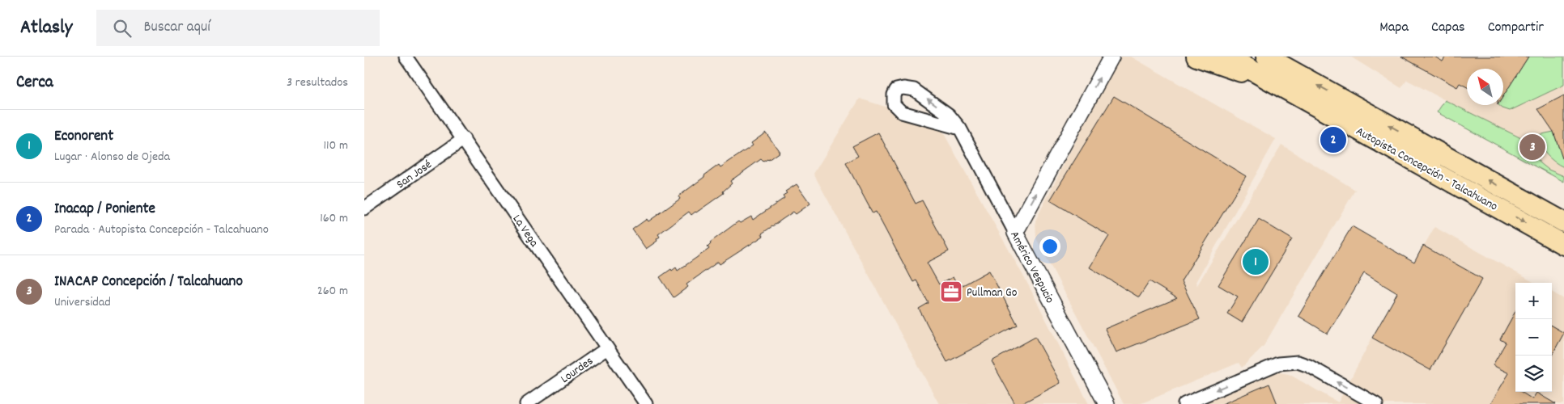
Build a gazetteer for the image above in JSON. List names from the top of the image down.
{
  "streets": {
    "main road": ["Autopista Concepción - Talcahuano"],
    "street": [
      "San José",
      "La Vega",
      "Américo Vespucio",
      "Lourdes"
    ]
  },
  "crossings": [
    ["San José", "La Vega"],
    ["La Vega", "Lourdes"]
  ],
  "places": {
    "office": ["Pullman Go"]
  },
  "north": "top left",
  "page": {
    "header": "Atlasly",
    "search": "Buscar aquí",
    "nav": ["Mapa", "Capas", "Compartir"],
    "heading": ["Cerca", "3 resultados"],
    "list": [
      {
        "mark": "1",
        "name": "Econorent",
        "note": "Lugar · Alonso de Ojeda",
        "value": "110 m"
      },
      {
        "mark": "2",
        "name": "Inacap / Poniente",
        "note": "Parada · Autopista Concepción - Talcahuano",
        "value": "160 m"
      },
      {
        "mark": "3",
        "name": "INACAP Concepción / Talcahuano",
        "note": "Universidad",
        "value": "260 m"
      }
    ],
    "pins": ["2", "3", "1"],
    "map_buttons": ["+", "−"]
  }
}
